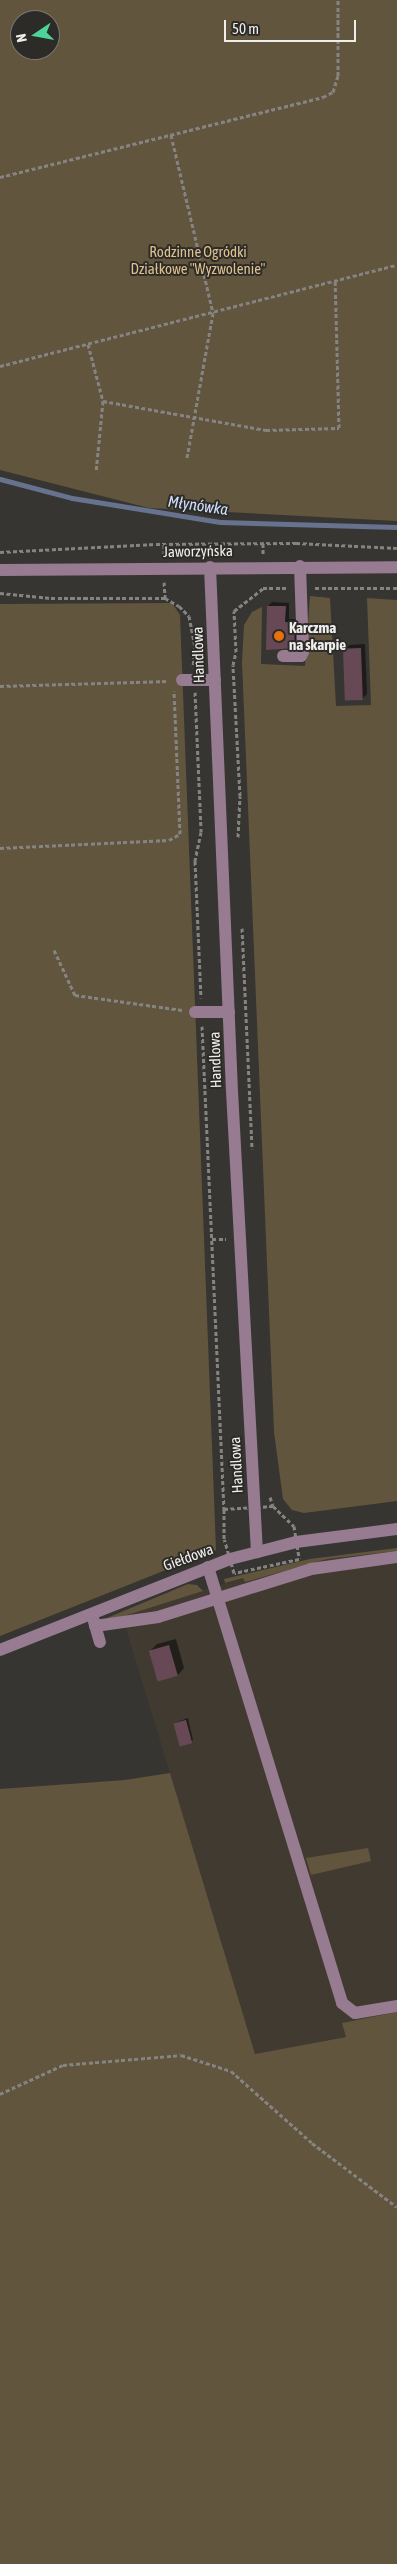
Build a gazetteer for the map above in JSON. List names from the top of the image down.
{
  "streets": {
    "street": ["Jaworzyńska", "Handlowa", "Giełdowa"]
  },
  "crossings": [
    ["Jaworzyńska", "Handlowa"],
    ["Handlowa", "Giełdowa"]
  ],
  "water": ["Młynówka"],
  "parks": ["Rodzinne Ogródki Działkowe \"Wyzwolenie\""],
  "places": ["Karczma na skarpie"],
  "scale_bar": "50 m",
  "north": "left"
}
